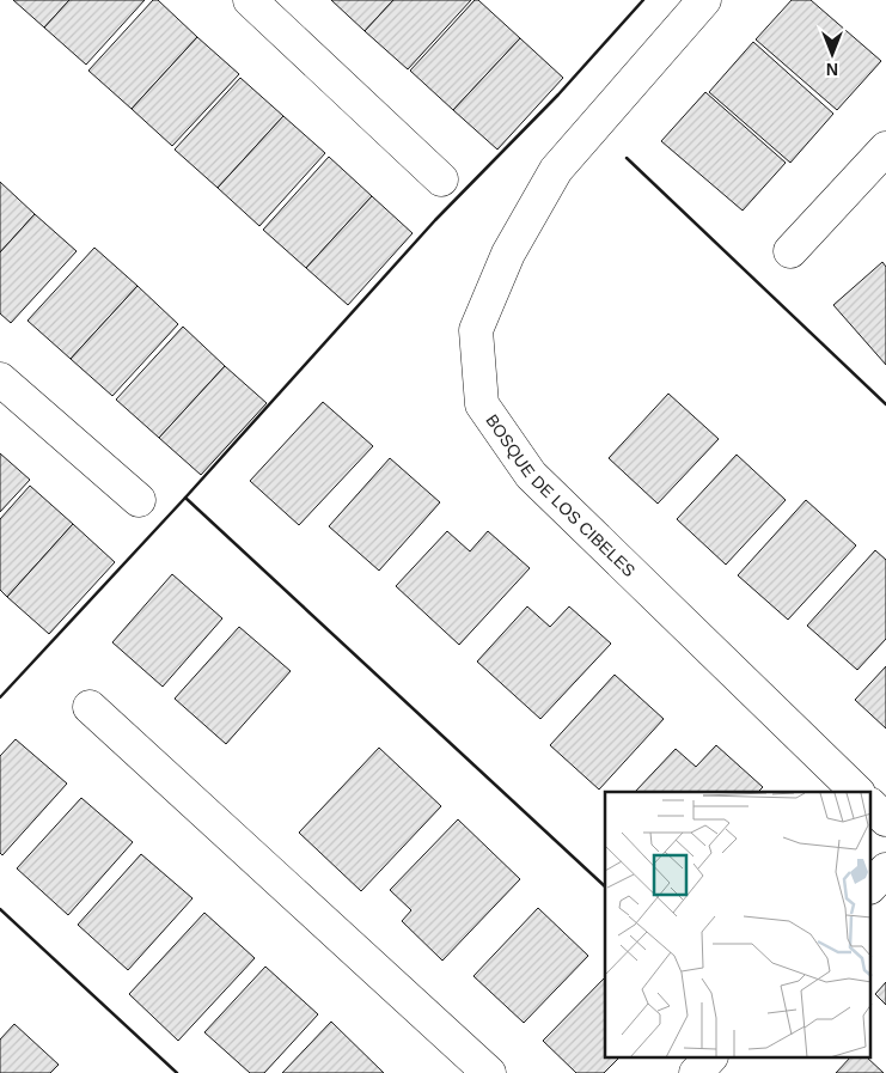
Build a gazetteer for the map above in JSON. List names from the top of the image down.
{
  "streets": {
    "street": ["BOSQUE DE LOS CIBELES"]
  },
  "north": "bottom"
}
